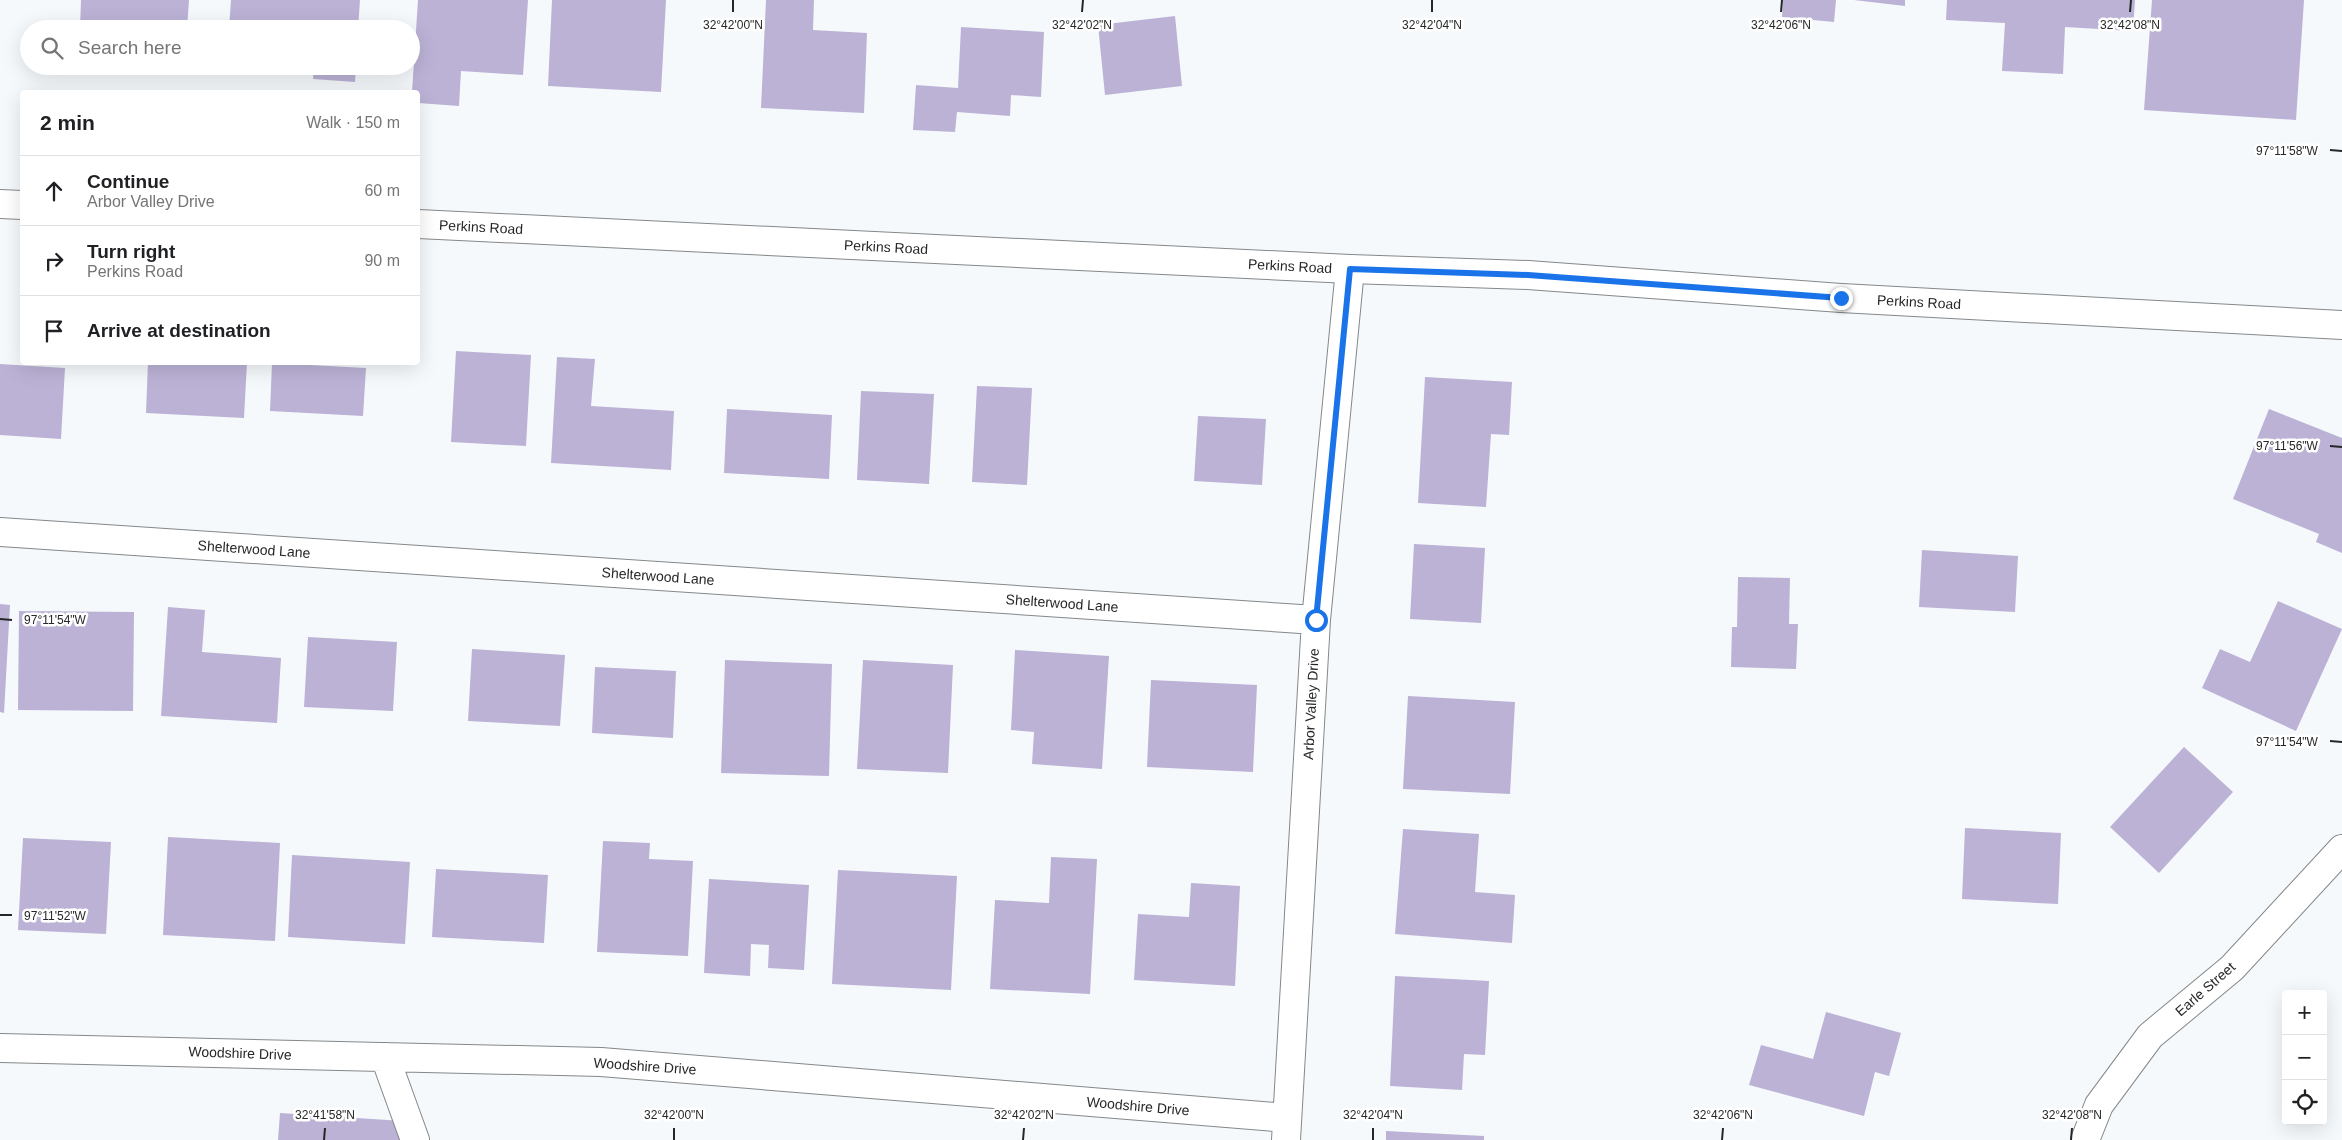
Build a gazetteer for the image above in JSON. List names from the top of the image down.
{
  "streets": {
    "street": [
      "Perkins Road",
      "Shelterwood Lane",
      "Arbor Valley Drive",
      "Earle Street",
      "Woodshire Drive"
    ]
  },
  "crossings": [
    ["Perkins Road", "Arbor Valley Drive"],
    ["Shelterwood Lane", "Arbor Valley Drive"],
    ["Arbor Valley Drive", "Woodshire Drive"]
  ],
  "page": {
    "search": "Search here",
    "heading": ["2 min", "Walk · 150 m"],
    "list": [
      ["Continue", "Arbor Valley Drive", "60 m"],
      ["Turn right", "Perkins Road", "90 m"],
      "Arrive at destination"
    ],
    "map_buttons": ["+", "−"]
  },
  "coordinates": [
    "32°42'00\"N",
    "32°42'02\"N",
    "32°42'04\"N",
    "32°42'06\"N",
    "32°42'08\"N",
    "97°11'58\"W",
    "97°11'56\"W",
    "97°11'54\"W",
    "97°11'52\"W",
    "32°41'58\"N"
  ]
}
